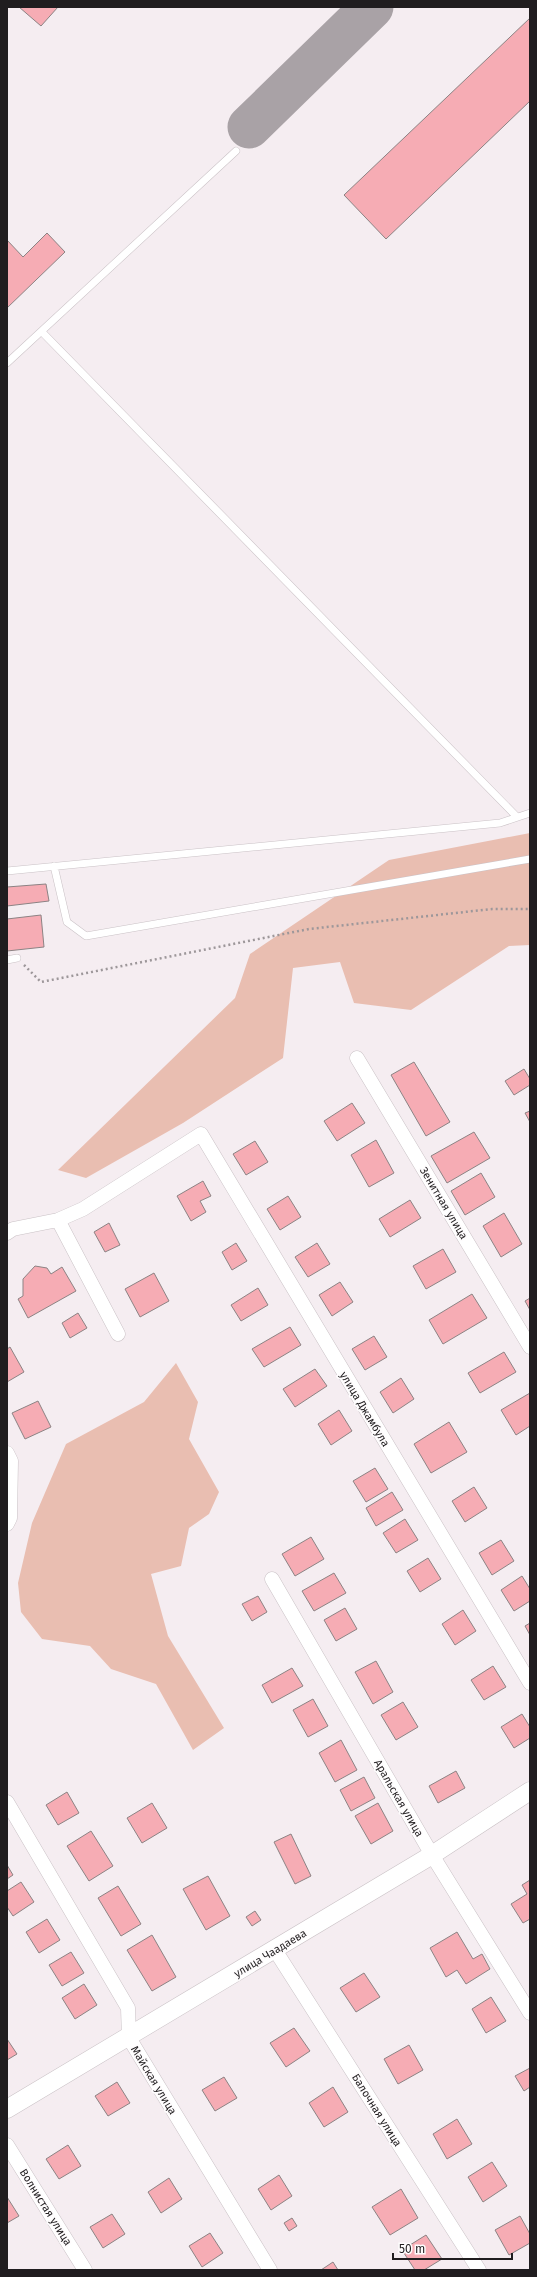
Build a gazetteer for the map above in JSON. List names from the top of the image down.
{
  "streets": {
    "street": [
      "Зенитная улица",
      "улица Джамбула",
      "Аральская улица",
      "улица Чаадаева",
      "Майская улица",
      "Балочная улица",
      "Волнистая улица"
    ]
  },
  "crossings": [
    ["Аральская улица", "улица Чаадаева"],
    ["улица Чаадаева", "Майская улица"],
    ["улица Чаадаева", "Балочная улица"]
  ],
  "scale_bar": "50 m"
}
